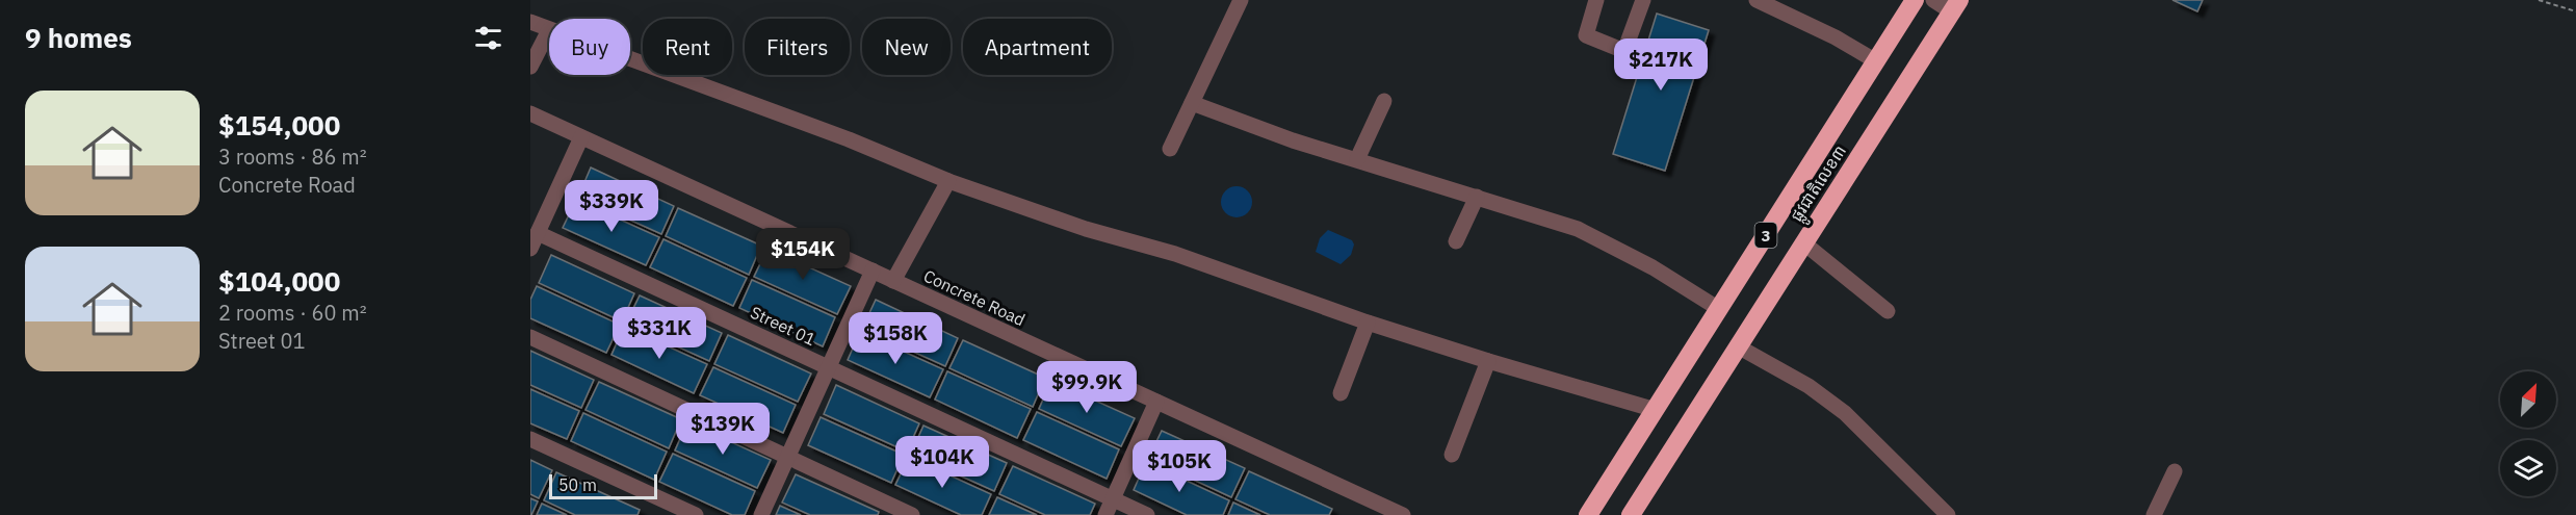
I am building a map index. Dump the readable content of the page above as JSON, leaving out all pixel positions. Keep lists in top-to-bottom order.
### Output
{
  "streets": {
    "highway": ["ផ្លូវជាតិលេខ៣", "3"],
    "street": ["Concrete Road", "Street 01"]
  },
  "scale_bar": "50 m",
  "north": "top right",
  "page": {
    "heading": "9 homes",
    "chip": [
      "Buy",
      "Rent",
      "Filters",
      "New",
      "Apartment"
    ],
    "price": [
      "$217K",
      "$339K",
      "$154K",
      "$331K",
      "$158K",
      "$99.9K",
      "$139K",
      "$104K",
      "$105K"
    ],
    "list": [
      {
        "name": "$154,000",
        "note": "3 rooms · 86 m² · Concrete Road"
      },
      {
        "name": "$104,000",
        "note": "2 rooms · 60 m² · Street 01"
      }
    ],
    "scale": "50 m"
  }
}
